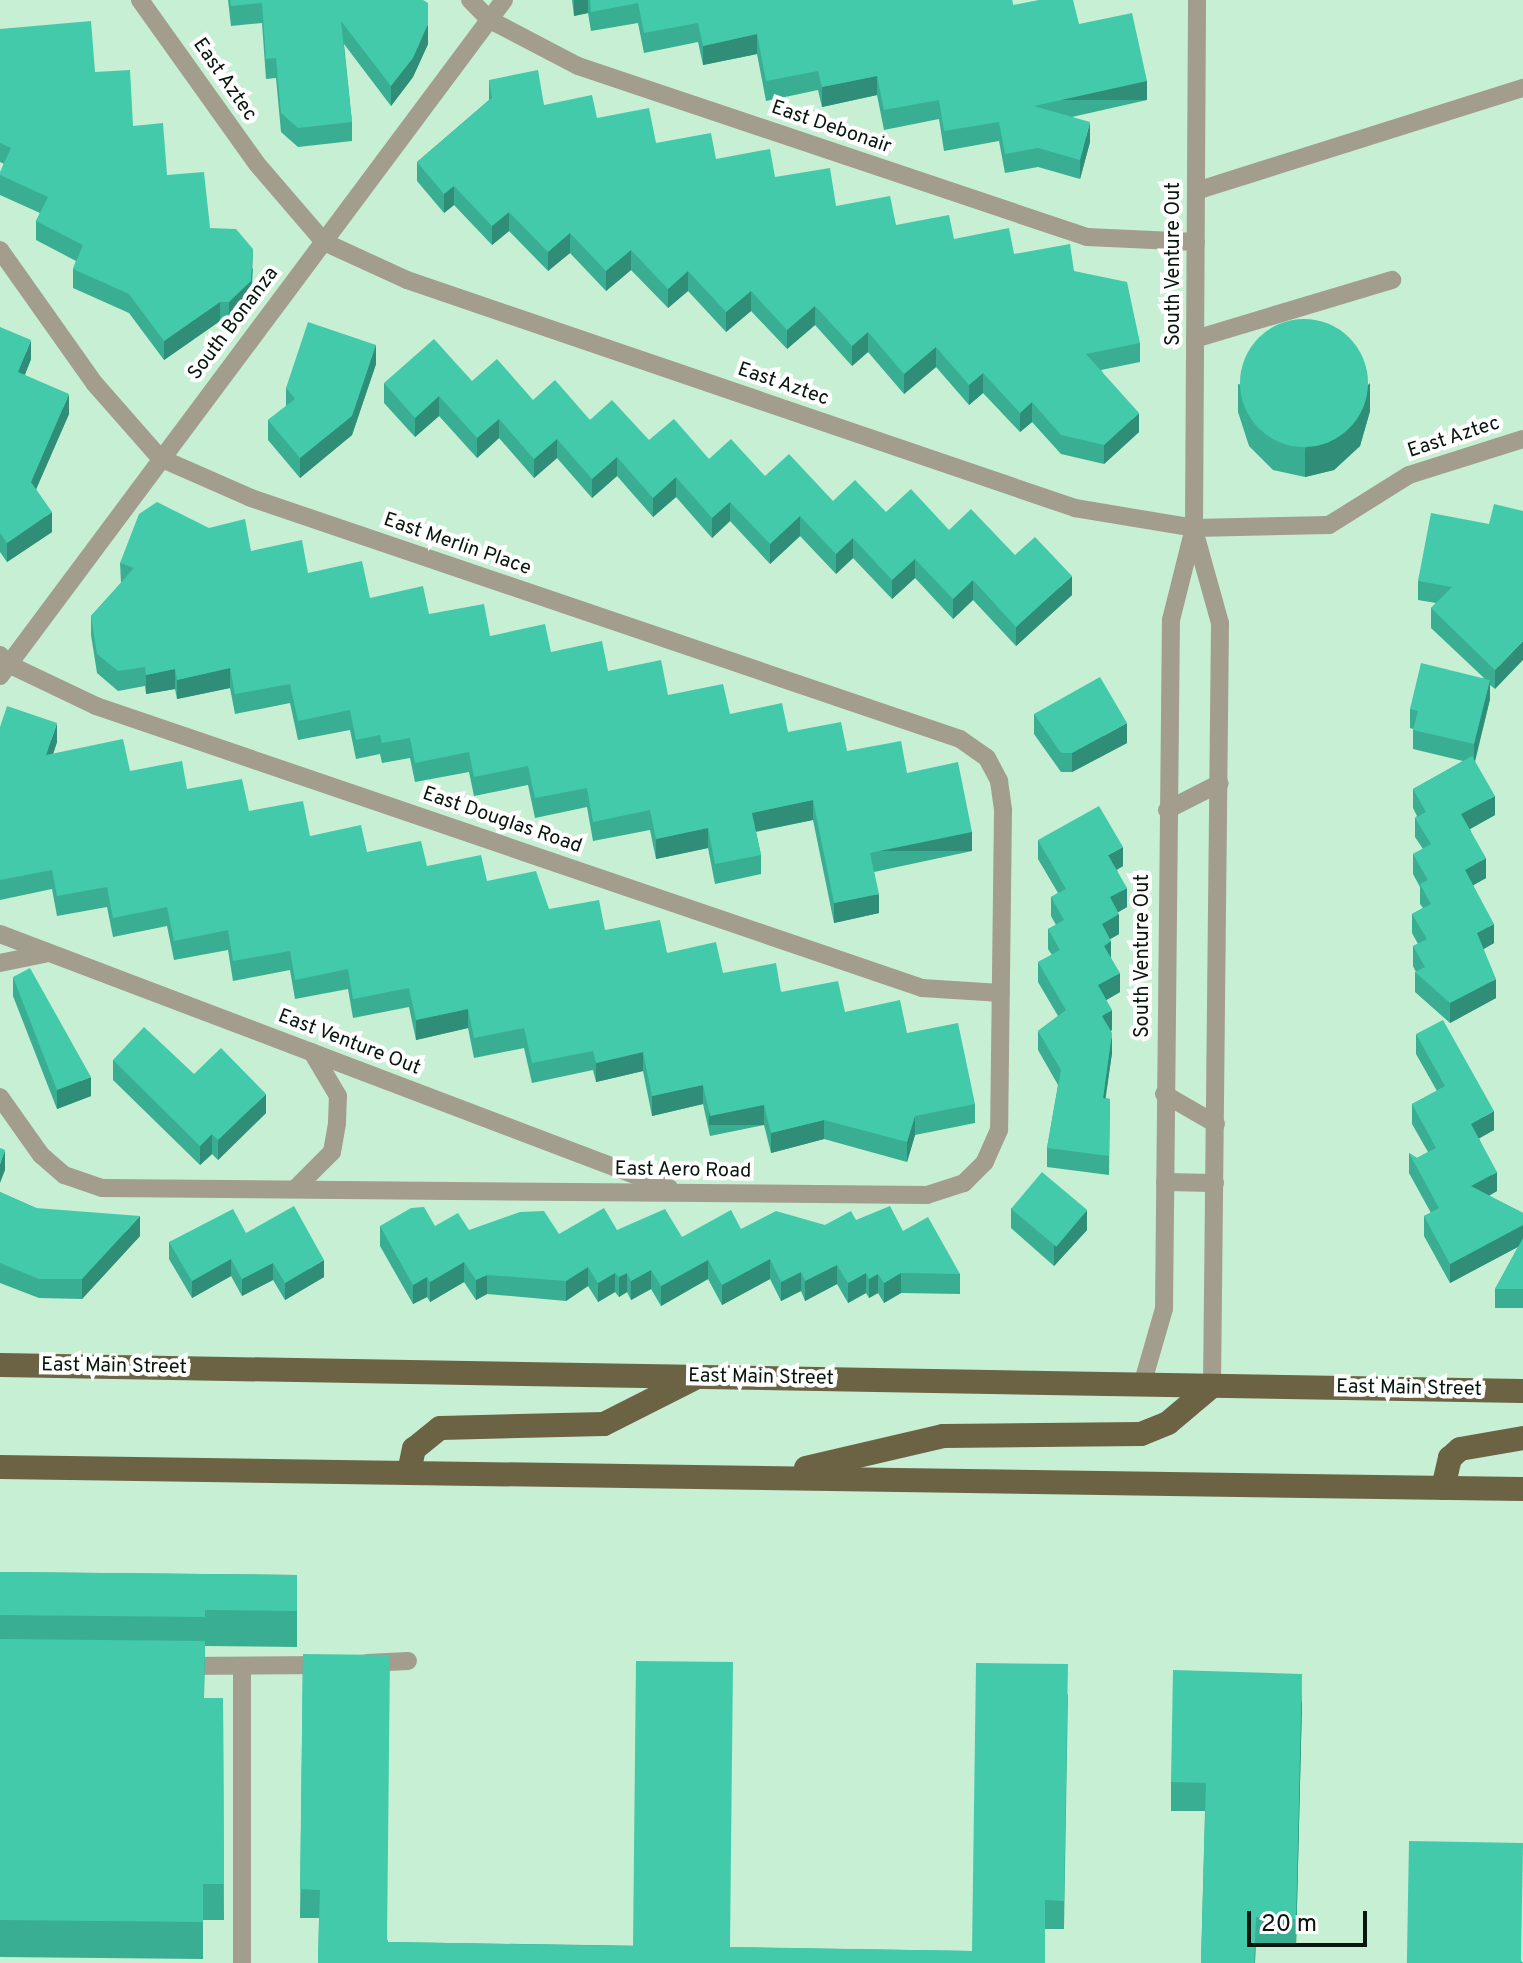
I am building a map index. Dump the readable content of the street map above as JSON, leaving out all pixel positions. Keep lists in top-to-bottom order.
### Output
{
  "streets": {
    "main road": ["East Main Street"],
    "lane": [
      "East Aztec",
      "East Debonair",
      "South Venture Out",
      "South Bonanza",
      "East Merlin Place",
      "East Douglas Road",
      "East Venture Out",
      "East Aero Road"
    ]
  },
  "crossings": [
    ["East Aztec", "South Venture Out"],
    ["East Aztec", "South Bonanza"],
    ["East Debonair", "South Venture Out"],
    ["East Debonair", "South Bonanza"],
    ["South Venture Out", "East Main Street"],
    ["South Bonanza", "East Merlin Place"],
    ["South Bonanza", "East Douglas Road"],
    ["East Merlin Place", "East Aero Road"],
    ["East Douglas Road", "East Aero Road"],
    ["East Venture Out", "East Aero Road"]
  ],
  "scale_bar": "20 m"
}
